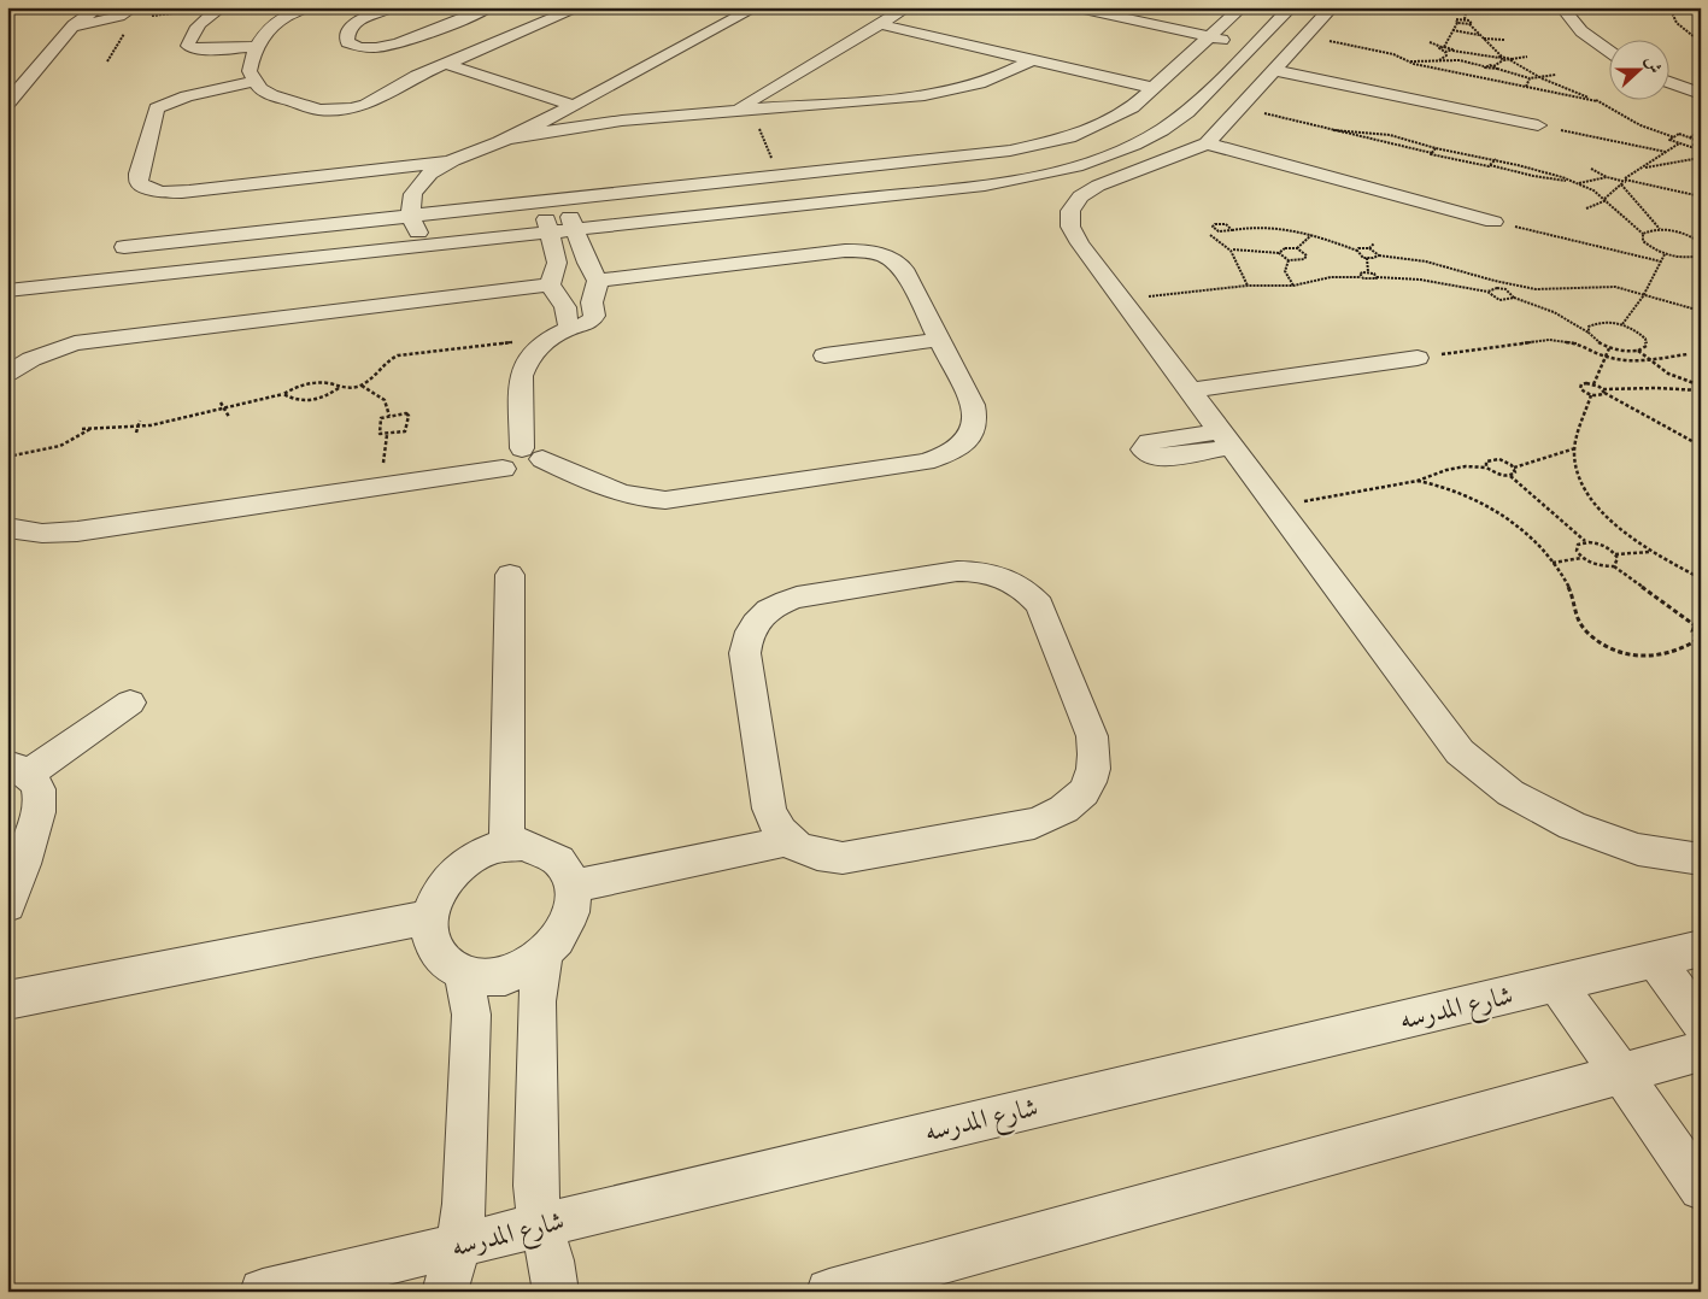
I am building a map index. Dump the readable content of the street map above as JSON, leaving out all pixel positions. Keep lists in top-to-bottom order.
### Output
{
  "streets": {
    "street": ["شارع المدرسه"]
  },
  "north": "right"
}
